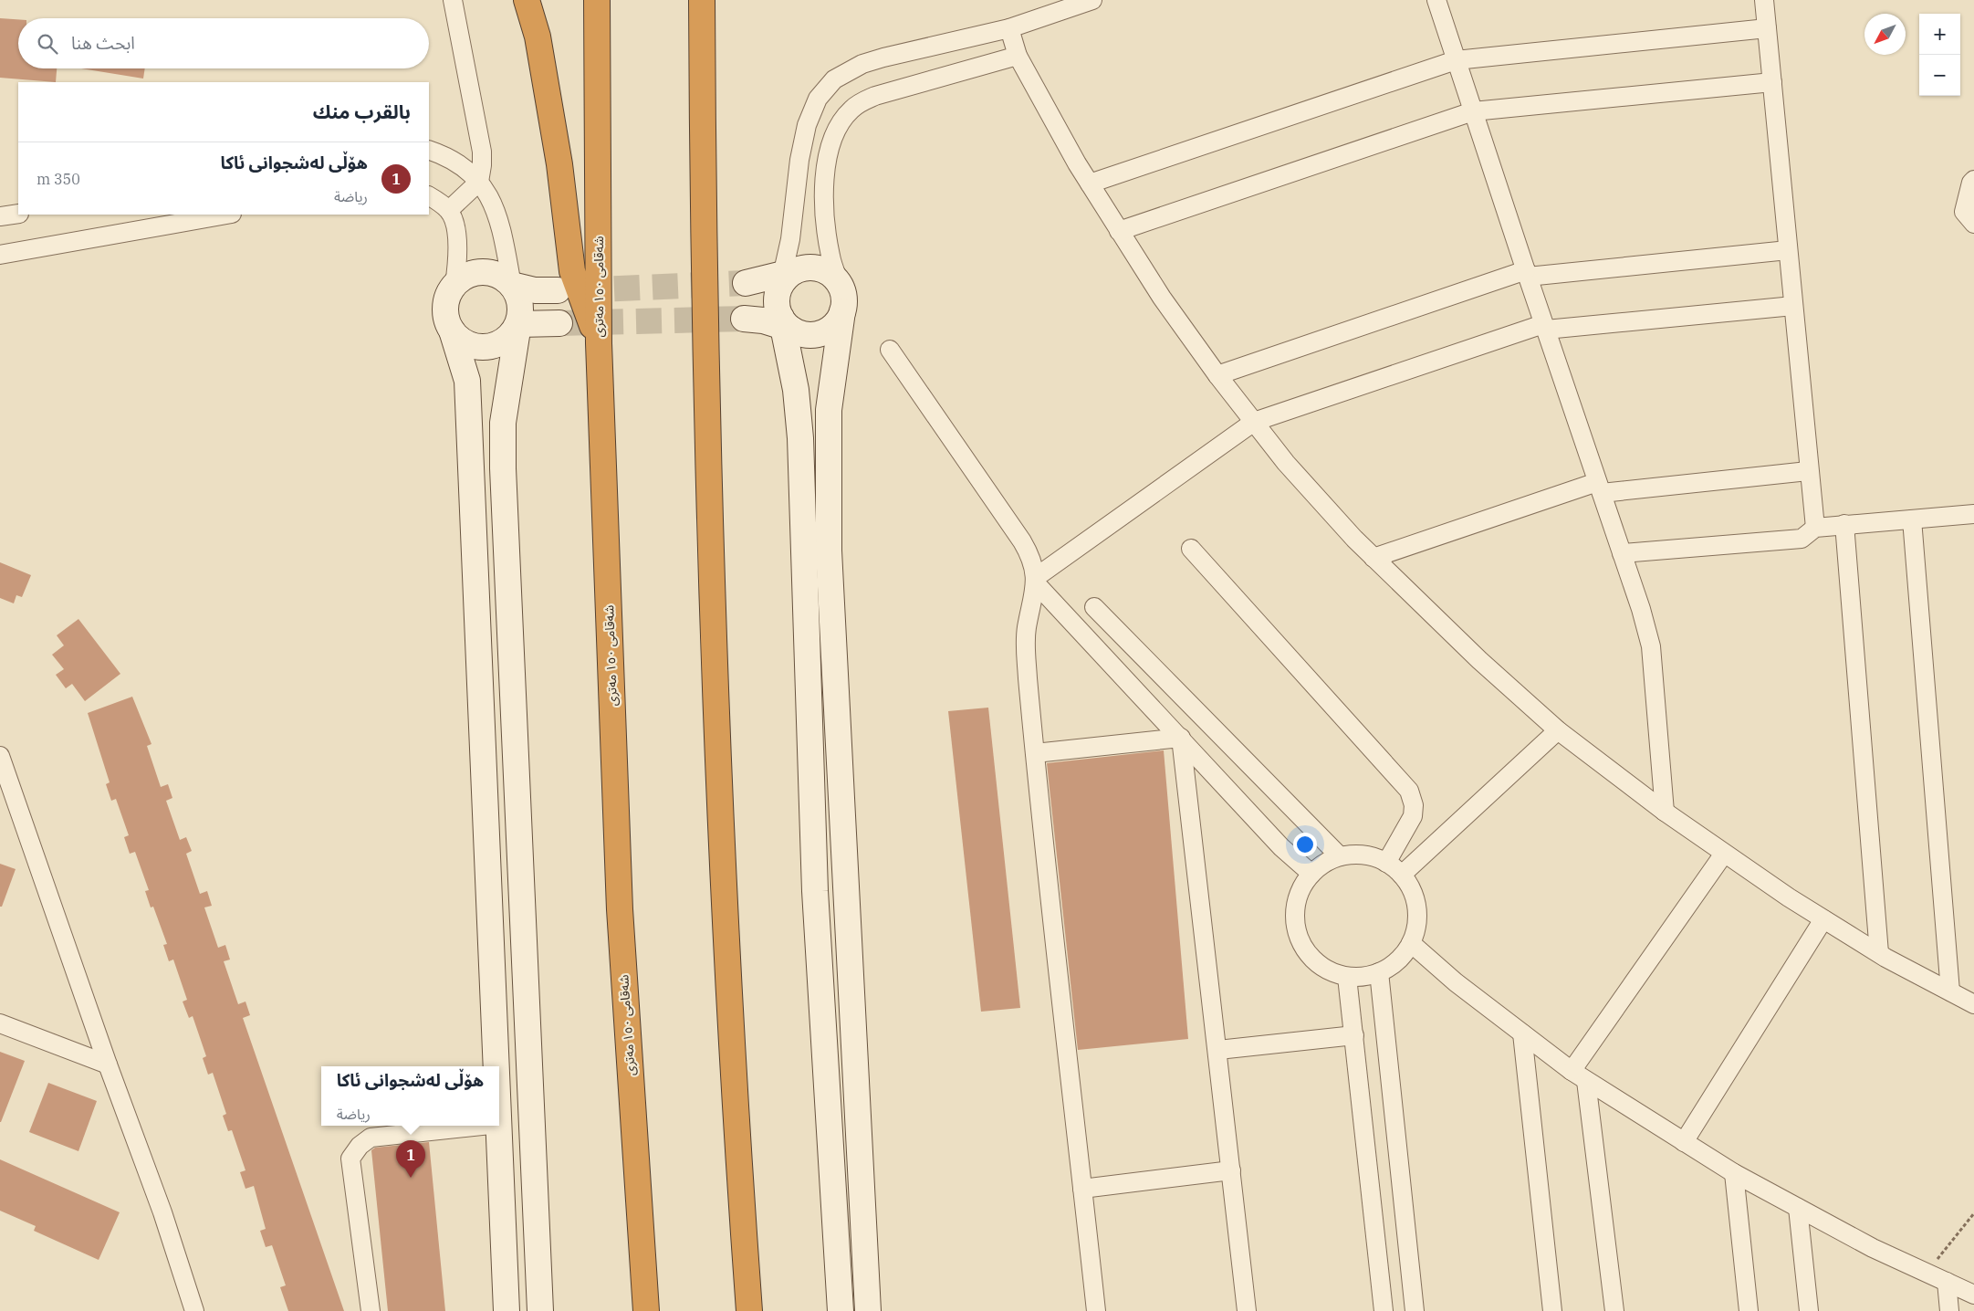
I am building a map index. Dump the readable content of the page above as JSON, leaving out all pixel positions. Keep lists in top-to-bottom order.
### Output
{
  "streets": {
    "highway": ["شەقامی ١٥٠ مەتری"]
  },
  "north": "bottom left",
  "page": {
    "map_buttons": ["+", "−"],
    "search": "ابحث هنا",
    "heading": "بالقرب منك",
    "list": [
      {
        "mark": "1",
        "name": "هۆڵی لەشجوانی ئاکا",
        "note": "رياضة",
        "value": "350 m"
      }
    ],
    "popup": ["هۆڵی لەشجوانی ئاکا", "رياضة"],
    "pins": "1"
  }
}
